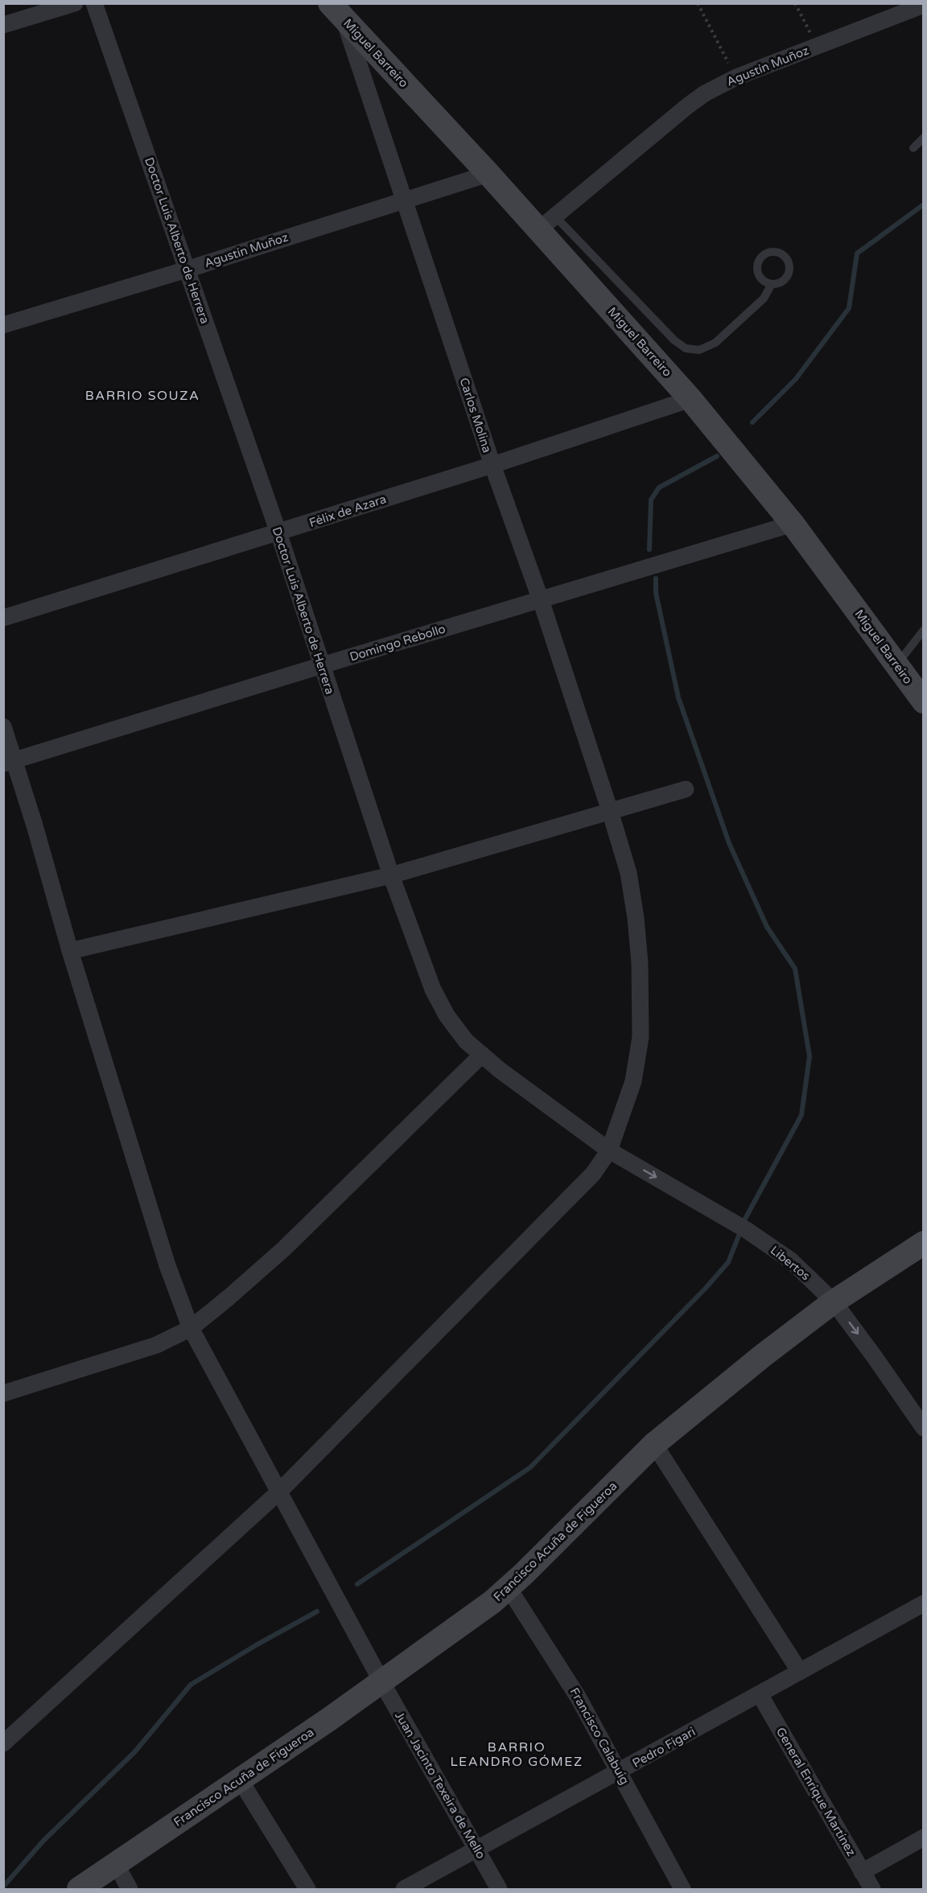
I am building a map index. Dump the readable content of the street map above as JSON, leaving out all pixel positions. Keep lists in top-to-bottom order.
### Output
{
  "streets": {
    "street": [
      "Miguel Barreiro",
      "Agustín Muñoz",
      "Doctor Luis Alberto de Herrera",
      "Carlos Molina",
      "Félix de Azara",
      "Domingo Rebollo",
      "Libertos",
      "Francisco Acuña de Figueroa",
      "Francisco Calabuig",
      "Pedro Figari",
      "Juan Jacinto Texeira de Mello",
      "General Enrique Martínez"
    ]
  },
  "crossings": [
    ["Miguel Barreiro", "Agustín Muñoz"],
    ["Miguel Barreiro", "Carlos Molina"],
    ["Miguel Barreiro", "Félix de Azara"],
    ["Miguel Barreiro", "Domingo Rebollo"],
    ["Agustín Muñoz", "Doctor Luis Alberto de Herrera"],
    ["Agustín Muñoz", "Carlos Molina"],
    ["Doctor Luis Alberto de Herrera", "Carlos Molina"],
    ["Doctor Luis Alberto de Herrera", "Félix de Azara"],
    ["Doctor Luis Alberto de Herrera", "Domingo Rebollo"],
    ["Doctor Luis Alberto de Herrera", "Libertos"],
    ["Carlos Molina", "Félix de Azara"],
    ["Carlos Molina", "Domingo Rebollo"],
    ["Carlos Molina", "Libertos"],
    ["Carlos Molina", "Juan Jacinto Texeira de Mello"],
    ["Domingo Rebollo", "Juan Jacinto Texeira de Mello"],
    ["Libertos", "Francisco Acuña de Figueroa"],
    ["Francisco Acuña de Figueroa", "Francisco Calabuig"],
    ["Francisco Acuña de Figueroa", "Juan Jacinto Texeira de Mello"],
    ["Francisco Calabuig", "Pedro Figari"],
    ["Pedro Figari", "Juan Jacinto Texeira de Mello"],
    ["Pedro Figari", "General Enrique Martínez"]
  ],
  "one_way": ["Libertos"],
  "districts": ["BARRIO SOUZA", "BARRIO LEANDRO GÓMEZ"]
}
